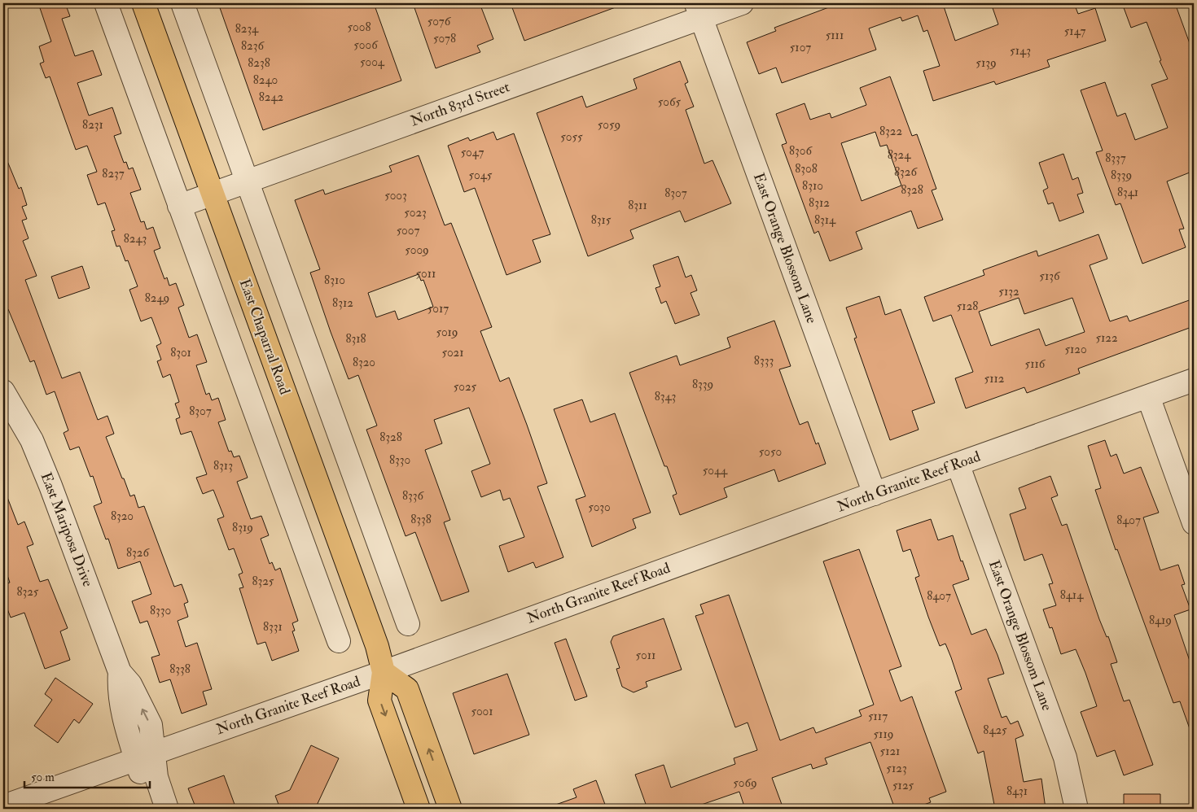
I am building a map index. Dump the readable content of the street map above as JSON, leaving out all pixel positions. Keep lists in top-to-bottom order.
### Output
{
  "streets": {
    "main road": ["East Chaparral Road"],
    "street": [
      "North 83rd Street",
      "East Orange Blossom Lane",
      "North Granite Reef Road",
      "East Mariposa Drive"
    ]
  },
  "crossings": [
    ["North 83rd Street", "East Orange Blossom Lane"],
    ["North 83rd Street", "East Chaparral Road"],
    ["East Orange Blossom Lane", "North Granite Reef Road"],
    ["East Chaparral Road", "North Granite Reef Road"],
    ["North Granite Reef Road", "East Mariposa Drive"]
  ],
  "house_numbers": [
    "5076",
    "5008",
    "8234",
    "5147",
    "5111",
    "5078",
    "5006",
    "8236",
    "5107",
    "5143",
    "5004",
    "8238",
    "5139",
    "8240",
    "8242",
    "5065",
    "8231",
    "5059",
    "8322",
    "5055",
    "8306",
    "5047",
    "8324",
    "8337",
    "8308",
    "8326",
    "8237",
    "5045",
    "8339",
    "8310",
    "8328",
    "8341",
    "8307",
    "5003",
    "8312",
    "8311",
    "5023",
    "8315",
    "8314",
    "5007",
    "8243",
    "5009",
    "5011",
    "5136",
    "8310",
    "5132",
    "8249",
    "8312",
    "5128",
    "5017",
    "5019",
    "5122",
    "8318",
    "5120",
    "8301",
    "5021",
    "8333",
    "8320",
    "5116",
    "5112",
    "8339",
    "5025",
    "8343",
    "8307",
    "8328",
    "5050",
    "8330",
    "8313",
    "5044",
    "8336",
    "5030",
    "8320",
    "8338",
    "8407",
    "8319",
    "8326",
    "8325",
    "8325",
    "8414",
    "8407",
    "8330",
    "8419",
    "8331",
    "5011",
    "8338",
    "5001",
    "5117",
    "8425",
    "5119",
    "5121",
    "5123",
    "5069",
    "5125",
    "8431"
  ],
  "scale_bar": "50 m"
}
